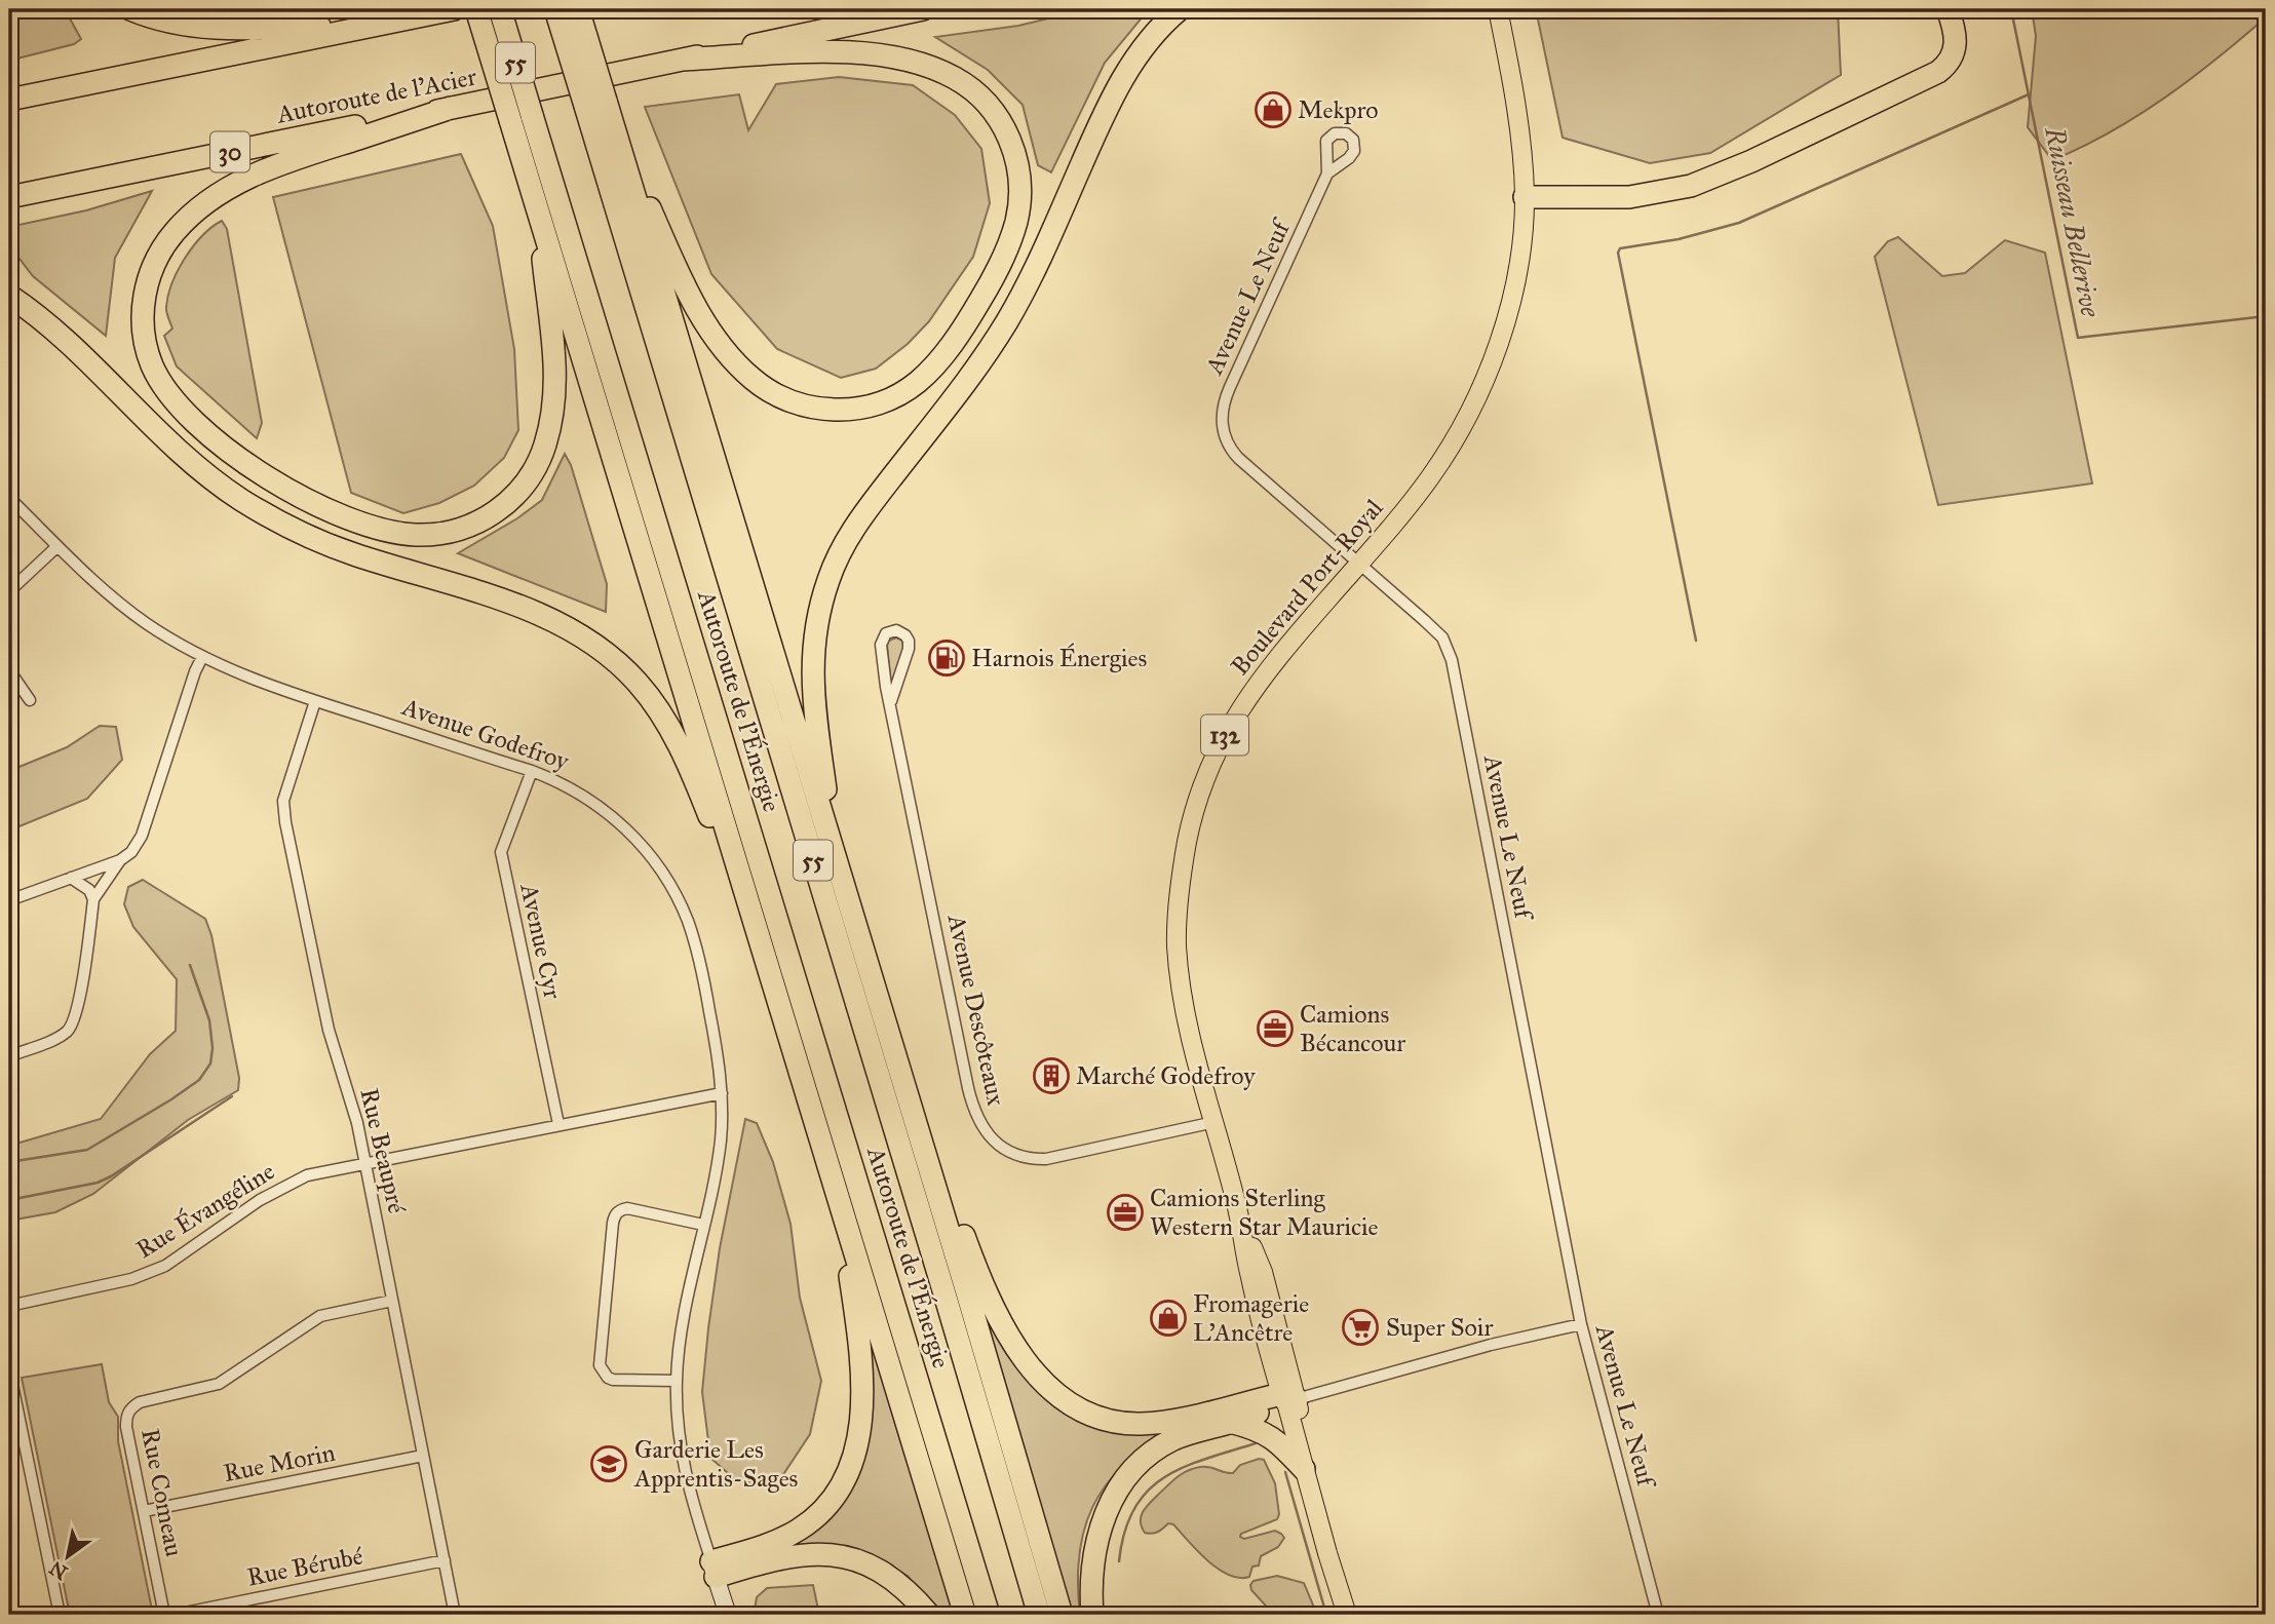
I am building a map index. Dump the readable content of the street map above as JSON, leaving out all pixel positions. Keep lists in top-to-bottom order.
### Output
{
  "streets": {
    "highway": [
      "55",
      "Autoroute de l'Acier",
      "30",
      "Autoroute de l'Énergie"
    ],
    "main road": ["Boulevard Port-Royal", "132"],
    "street": [
      "Avenue Le Neuf",
      "Avenue Godefroy",
      "Avenue Cyr",
      "Avenue Descôteaux",
      "Rue Beaupré",
      "Rue Évangéline",
      "Rue Morin",
      "Rue Comeau",
      "Rue Bérubé"
    ]
  },
  "crossings": [
    ["Avenue Le Neuf", "Boulevard Port-Royal"],
    ["Boulevard Port-Royal", "Avenue Descôteaux"],
    ["Avenue Godefroy", "Avenue Cyr"],
    ["Avenue Godefroy", "Rue Beaupré"],
    ["Avenue Godefroy", "Rue Évangéline"],
    ["Avenue Cyr", "Rue Évangéline"],
    ["Rue Beaupré", "Rue Évangéline"],
    ["Rue Beaupré", "Rue Morin"],
    ["Rue Beaupré", "Rue Comeau"],
    ["Rue Beaupré", "Rue Bérubé"],
    ["Rue Morin", "Rue Comeau"]
  ],
  "water": ["Ruisseau Bellerive"],
  "places": {
    "shop": ["Mekpro", "Fromagerie L'Ancêtre"],
    "fuel station": ["Harnois Énergies"],
    "office": ["Camions Bécancour", "Camions Sterling Western Star Mauricie"],
    "building": ["Marché Godefroy"],
    "supermarket": ["Super Soir"],
    "school or university": ["Garderie Les Apprentis-Sages"]
  },
  "north": "bottom left"
}
